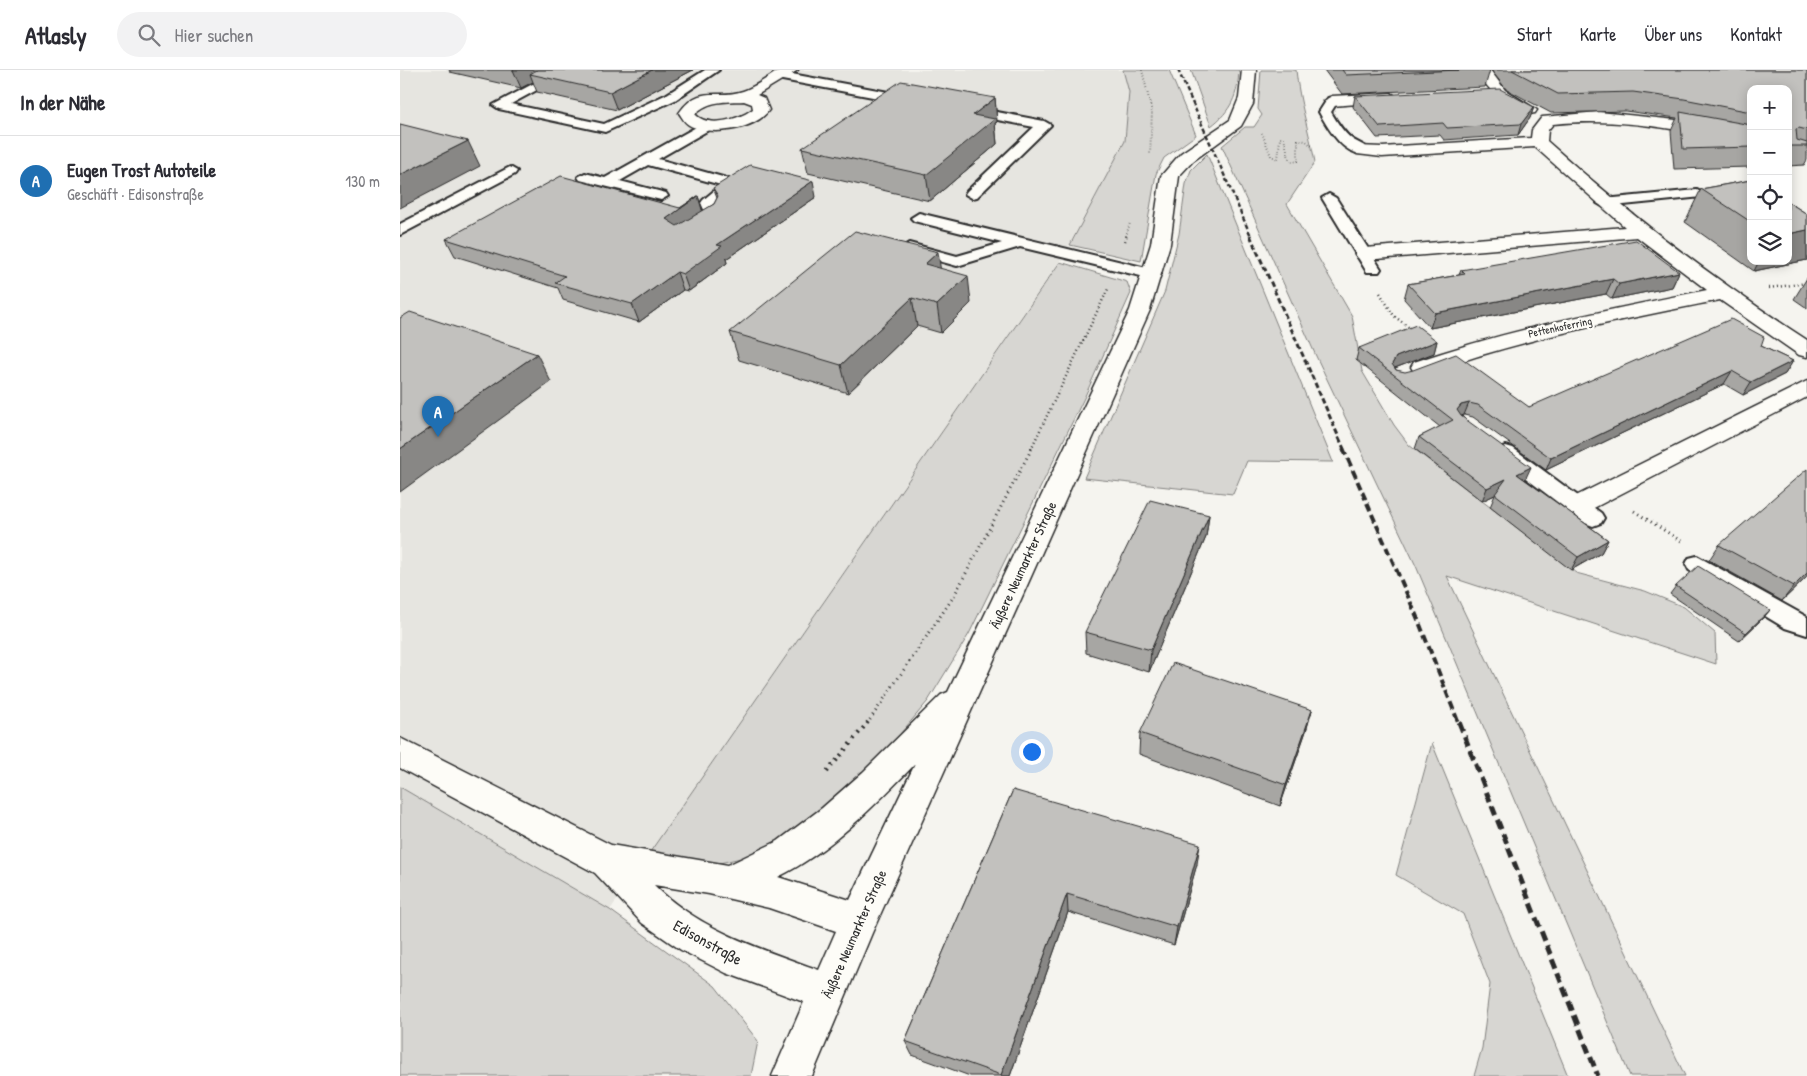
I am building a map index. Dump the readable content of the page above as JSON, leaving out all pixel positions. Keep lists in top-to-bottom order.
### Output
{
  "streets": {
    "street": ["Pettenkoferring", "Äußere Neumarkter Straße", "Edisonstraße"]
  },
  "crossings": [
    ["Äußere Neumarkter Straße", "Edisonstraße"]
  ],
  "page": {
    "header": "Atlasly",
    "search": "Hier suchen",
    "nav": [
      "Start",
      "Karte",
      "Über uns",
      "Kontakt"
    ],
    "heading": "In der Nähe",
    "map_buttons": ["+", "−"],
    "list": [
      {
        "mark": "A",
        "name": "Eugen Trost Autoteile",
        "note": "Geschäft · Edisonstraße",
        "value": "130 m"
      }
    ],
    "pins": "A"
  }
}
